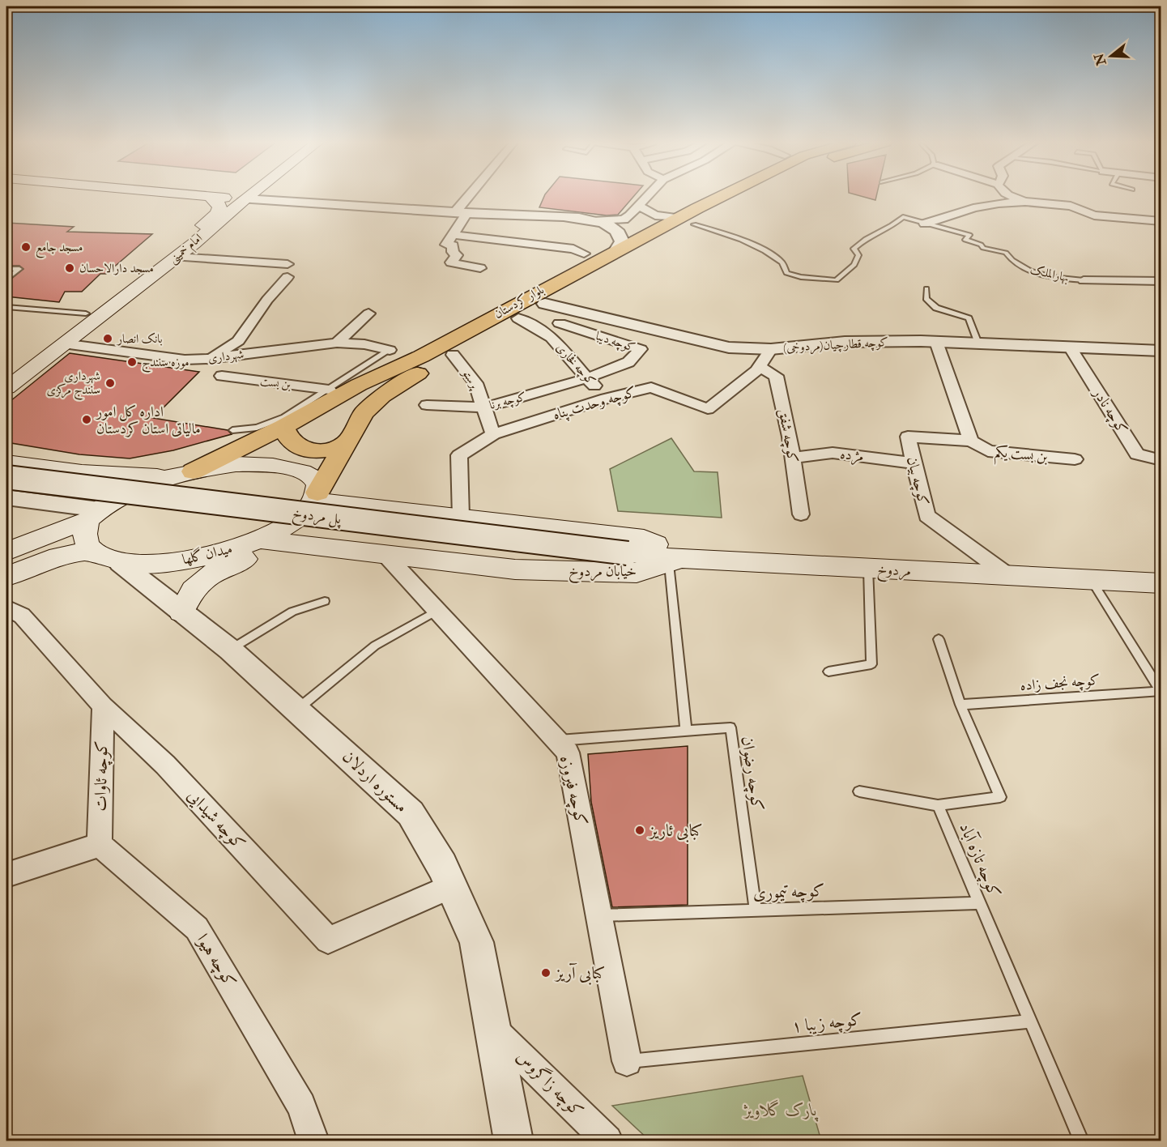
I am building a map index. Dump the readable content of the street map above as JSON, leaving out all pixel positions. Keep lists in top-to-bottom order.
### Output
{
  "streets": {
    "main road": [
      "امام خمینی",
      "بلوار کردستان",
      "پل مردوخ",
      "میدان گلها",
      "مردوخ",
      "خیابان مردوخ"
    ],
    "street": [
      "بهارالملک",
      "کوچه دیبا",
      "کوچه قطارچیان(مردوخی)",
      "شهرداری",
      "کوچه فخاری",
      "پرستو",
      "بن بست",
      "کوچه برنا",
      "کوچه وحدت پناه",
      "کوچه نادر",
      "کوچه شفق",
      "بن بست یکم",
      "مژده",
      "کوچه بیان",
      "کوچه ئاوات",
      "مستوره اردلان",
      "کوچه فیروزه",
      "کوچه شیدایی",
      "کوچه هیوا",
      "کوچه زاگروس"
    ],
    "lane": [
      "کوچه نجف زاده",
      "کوچه رضوان",
      "کوچه تازه آباد",
      "کوچه تیموری",
      "کوچه زیبا ۱"
    ]
  },
  "crossings": [
    ["امام خمینی", "شهرداری"],
    ["بهارالملک", "بلوار کردستان"],
    ["بلوار کردستان", "کوچه قطارچیان(مردوخی)"],
    ["بلوار کردستان", "کوچه فخاری"],
    ["بلوار کردستان", "پرستو"],
    ["بلوار کردستان", "میدان گلها"],
    ["کوچه دیبا", "کوچه فخاری"],
    ["کوچه دیبا", "کوچه برنا"],
    ["کوچه قطارچیان(مردوخی)", "کوچه وحدت پناه"],
    ["کوچه قطارچیان(مردوخی)", "کوچه نادر"],
    ["کوچه فخاری", "کوچه برنا"],
    ["کوچه فخاری", "کوچه وحدت پناه"],
    ["پرستو", "کوچه برنا"],
    ["پرستو", "کوچه وحدت پناه"],
    ["کوچه وحدت پناه", "کوچه شفق"],
    ["کوچه شفق", "مژده"],
    ["بن بست یکم", "کوچه بیان"],
    ["مژده", "کوچه بیان"],
    ["کوچه بیان", "مردوخ"],
    ["پل مردوخ", "مردوخ"],
    ["میدان گلها", "خیابان مردوخ"],
    ["میدان گلها", "مستوره اردلان"],
    ["مردوخ", "خیابان مردوخ"],
    ["خیابان مردوخ", "کوچه فیروزه"],
    ["کوچه نجف زاده", "کوچه تازه آباد"],
    ["کوچه رضوان", "کوچه فیروزه"],
    ["کوچه رضوان", "کوچه تیموری"],
    ["کوچه ئاوات", "کوچه شیدایی"],
    ["کوچه ئاوات", "کوچه هیوا"],
    ["مستوره اردلان", "کوچه شیدایی"],
    ["مستوره اردلان", "کوچه زاگروس"],
    ["کوچه فیروزه", "کوچه تیموری"],
    ["کوچه فیروزه", "کوچه زیبا ۱"],
    ["کوچه تازه آباد", "کوچه تیموری"],
    ["کوچه تازه آباد", "کوچه زیبا ۱"]
  ],
  "parks": ["پارک گلاویژ"],
  "places": [
    "مسجد جامع",
    "مسجد دارالاحسان",
    "بانک انصار",
    "موزه سنندج",
    "شهرداری سنندج مرکزی",
    "اداره کل امور مالیاتی استان کردستان",
    "کبابی ئاریز",
    "کبابی آریز"
  ],
  "north": "left"
}
